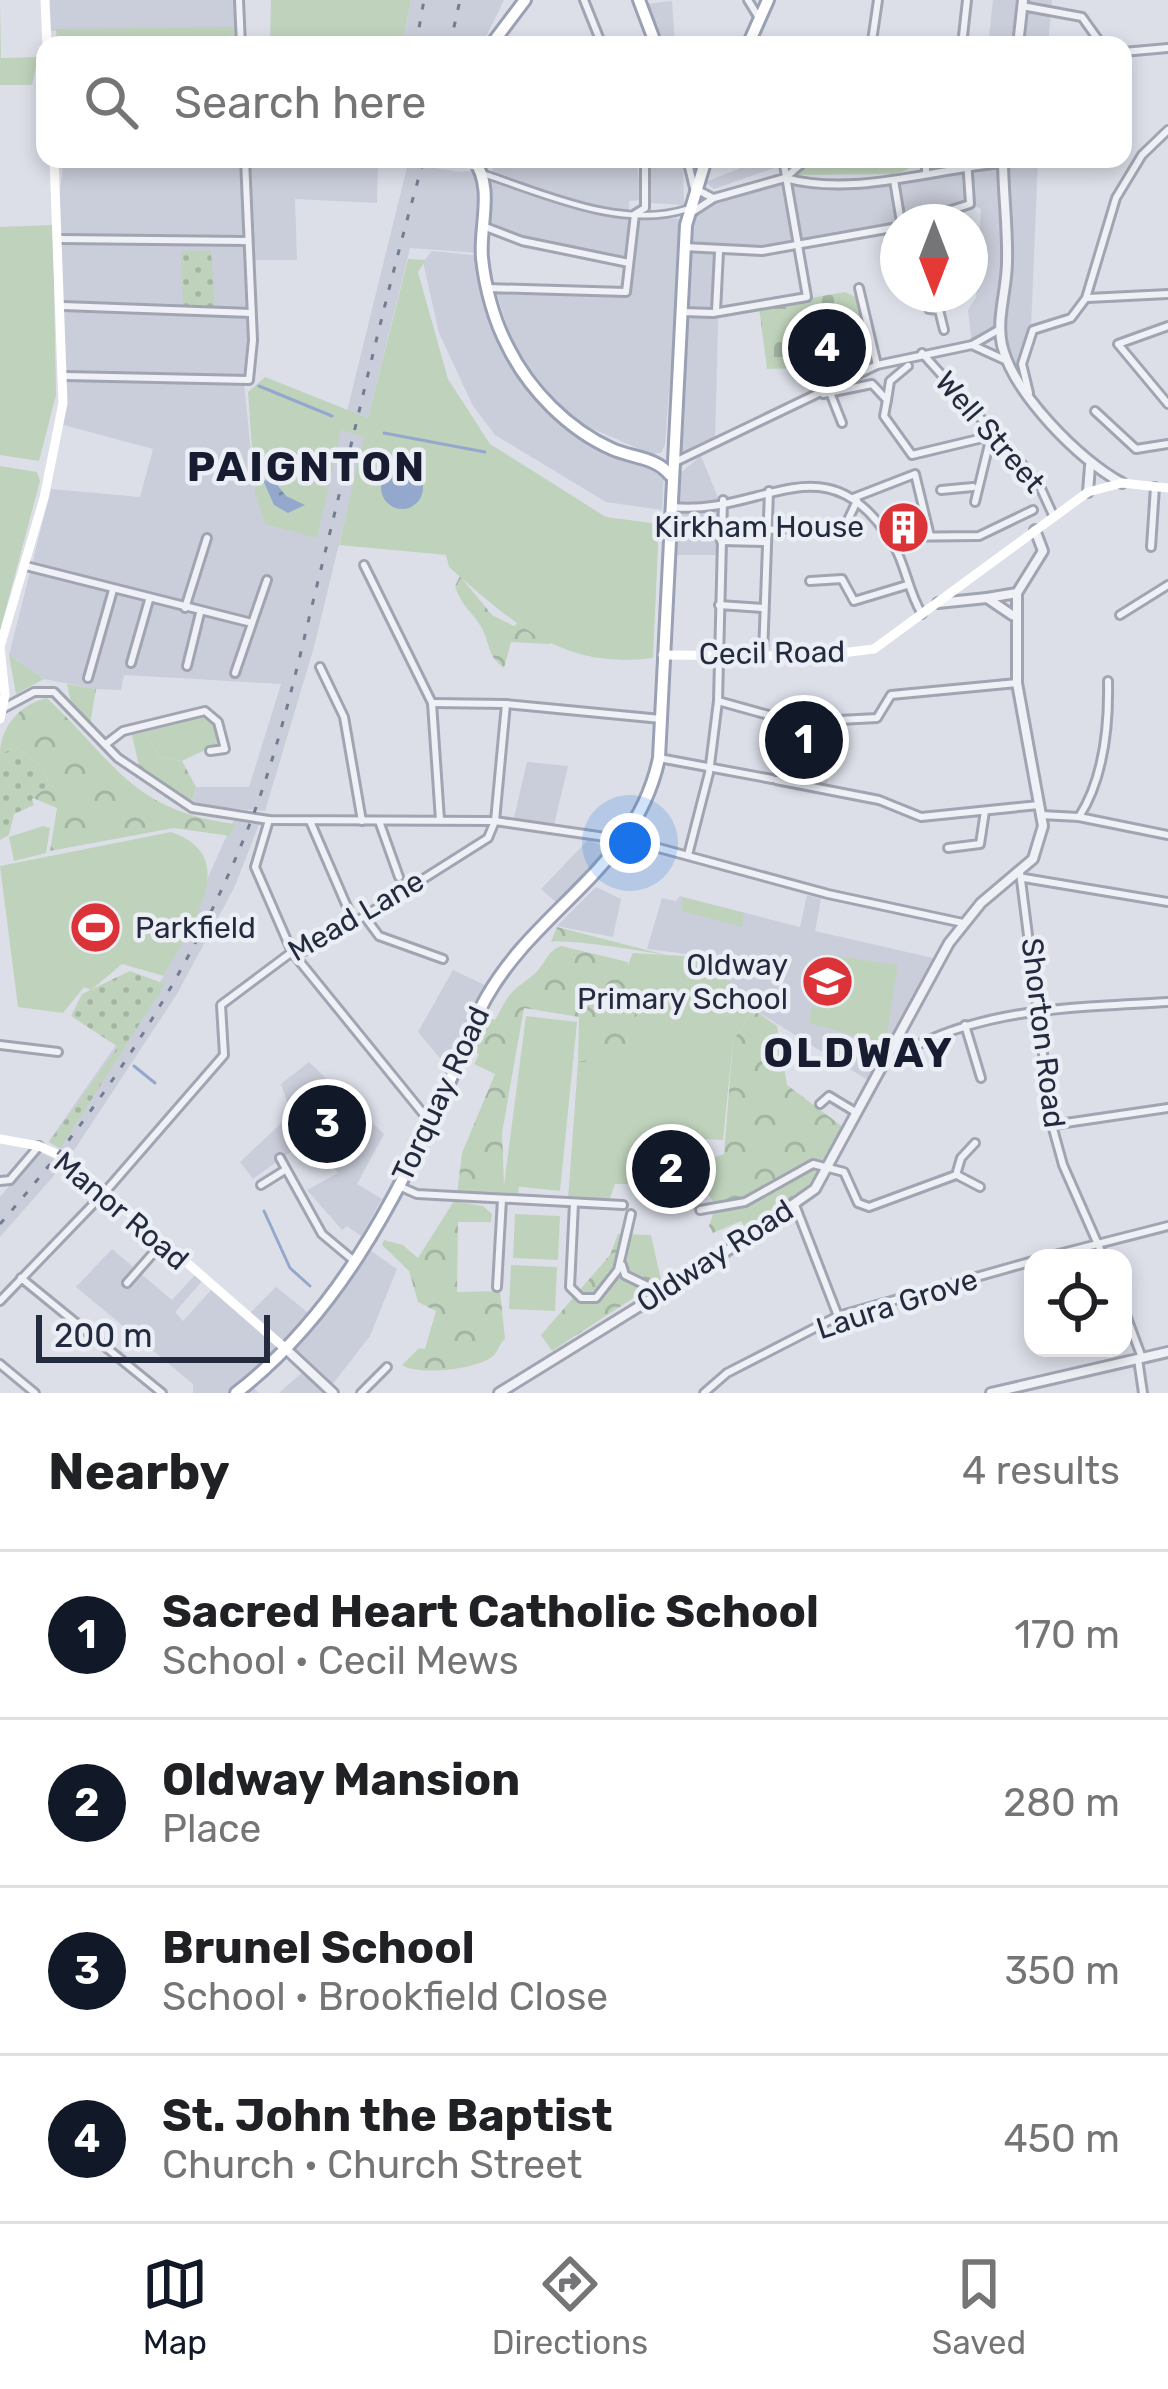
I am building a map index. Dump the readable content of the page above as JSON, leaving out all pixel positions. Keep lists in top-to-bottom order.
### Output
{
  "streets": {
    "main road": ["Cecil Road", "Torquay Road", "Manor Road"],
    "street": [
      "Well Street",
      "Mead Lane",
      "Shorton Road",
      "Oldway Road",
      "Laura Grove"
    ]
  },
  "crossings": [
    ["Well Street", "Cecil Road"],
    ["Cecil Road", "Torquay Road"],
    ["Mead Lane", "Manor Road"],
    ["Shorton Road", "Oldway Road"],
    ["Torquay Road", "Manor Road"]
  ],
  "districts": ["PAIGNTON", "OLDWAY"],
  "places": {
    "building": ["Kirkham House"],
    "sports": ["Parkfield"],
    "school or university": ["Oldway Primary School"]
  },
  "scale_bar": "200 m",
  "north": "bottom",
  "page": {
    "search": "Search here",
    "pins": [
      "4",
      "1",
      "3",
      "2"
    ],
    "scale": "200 m",
    "heading": ["Nearby", "4 results"],
    "list": [
      {
        "mark": "1",
        "name": "Sacred Heart Catholic School",
        "note": "School · Cecil Mews",
        "value": "170 m"
      },
      {
        "mark": "2",
        "name": "Oldway Mansion",
        "note": "Place",
        "value": "280 m"
      },
      {
        "mark": "3",
        "name": "Brunel School",
        "note": "School · Brookfield Close",
        "value": "350 m"
      },
      {
        "mark": "4",
        "name": "St. John the Baptist",
        "note": "Church · Church Street",
        "value": "450 m"
      }
    ],
    "nav": ["Map", "Directions", "Saved"]
  }
}
